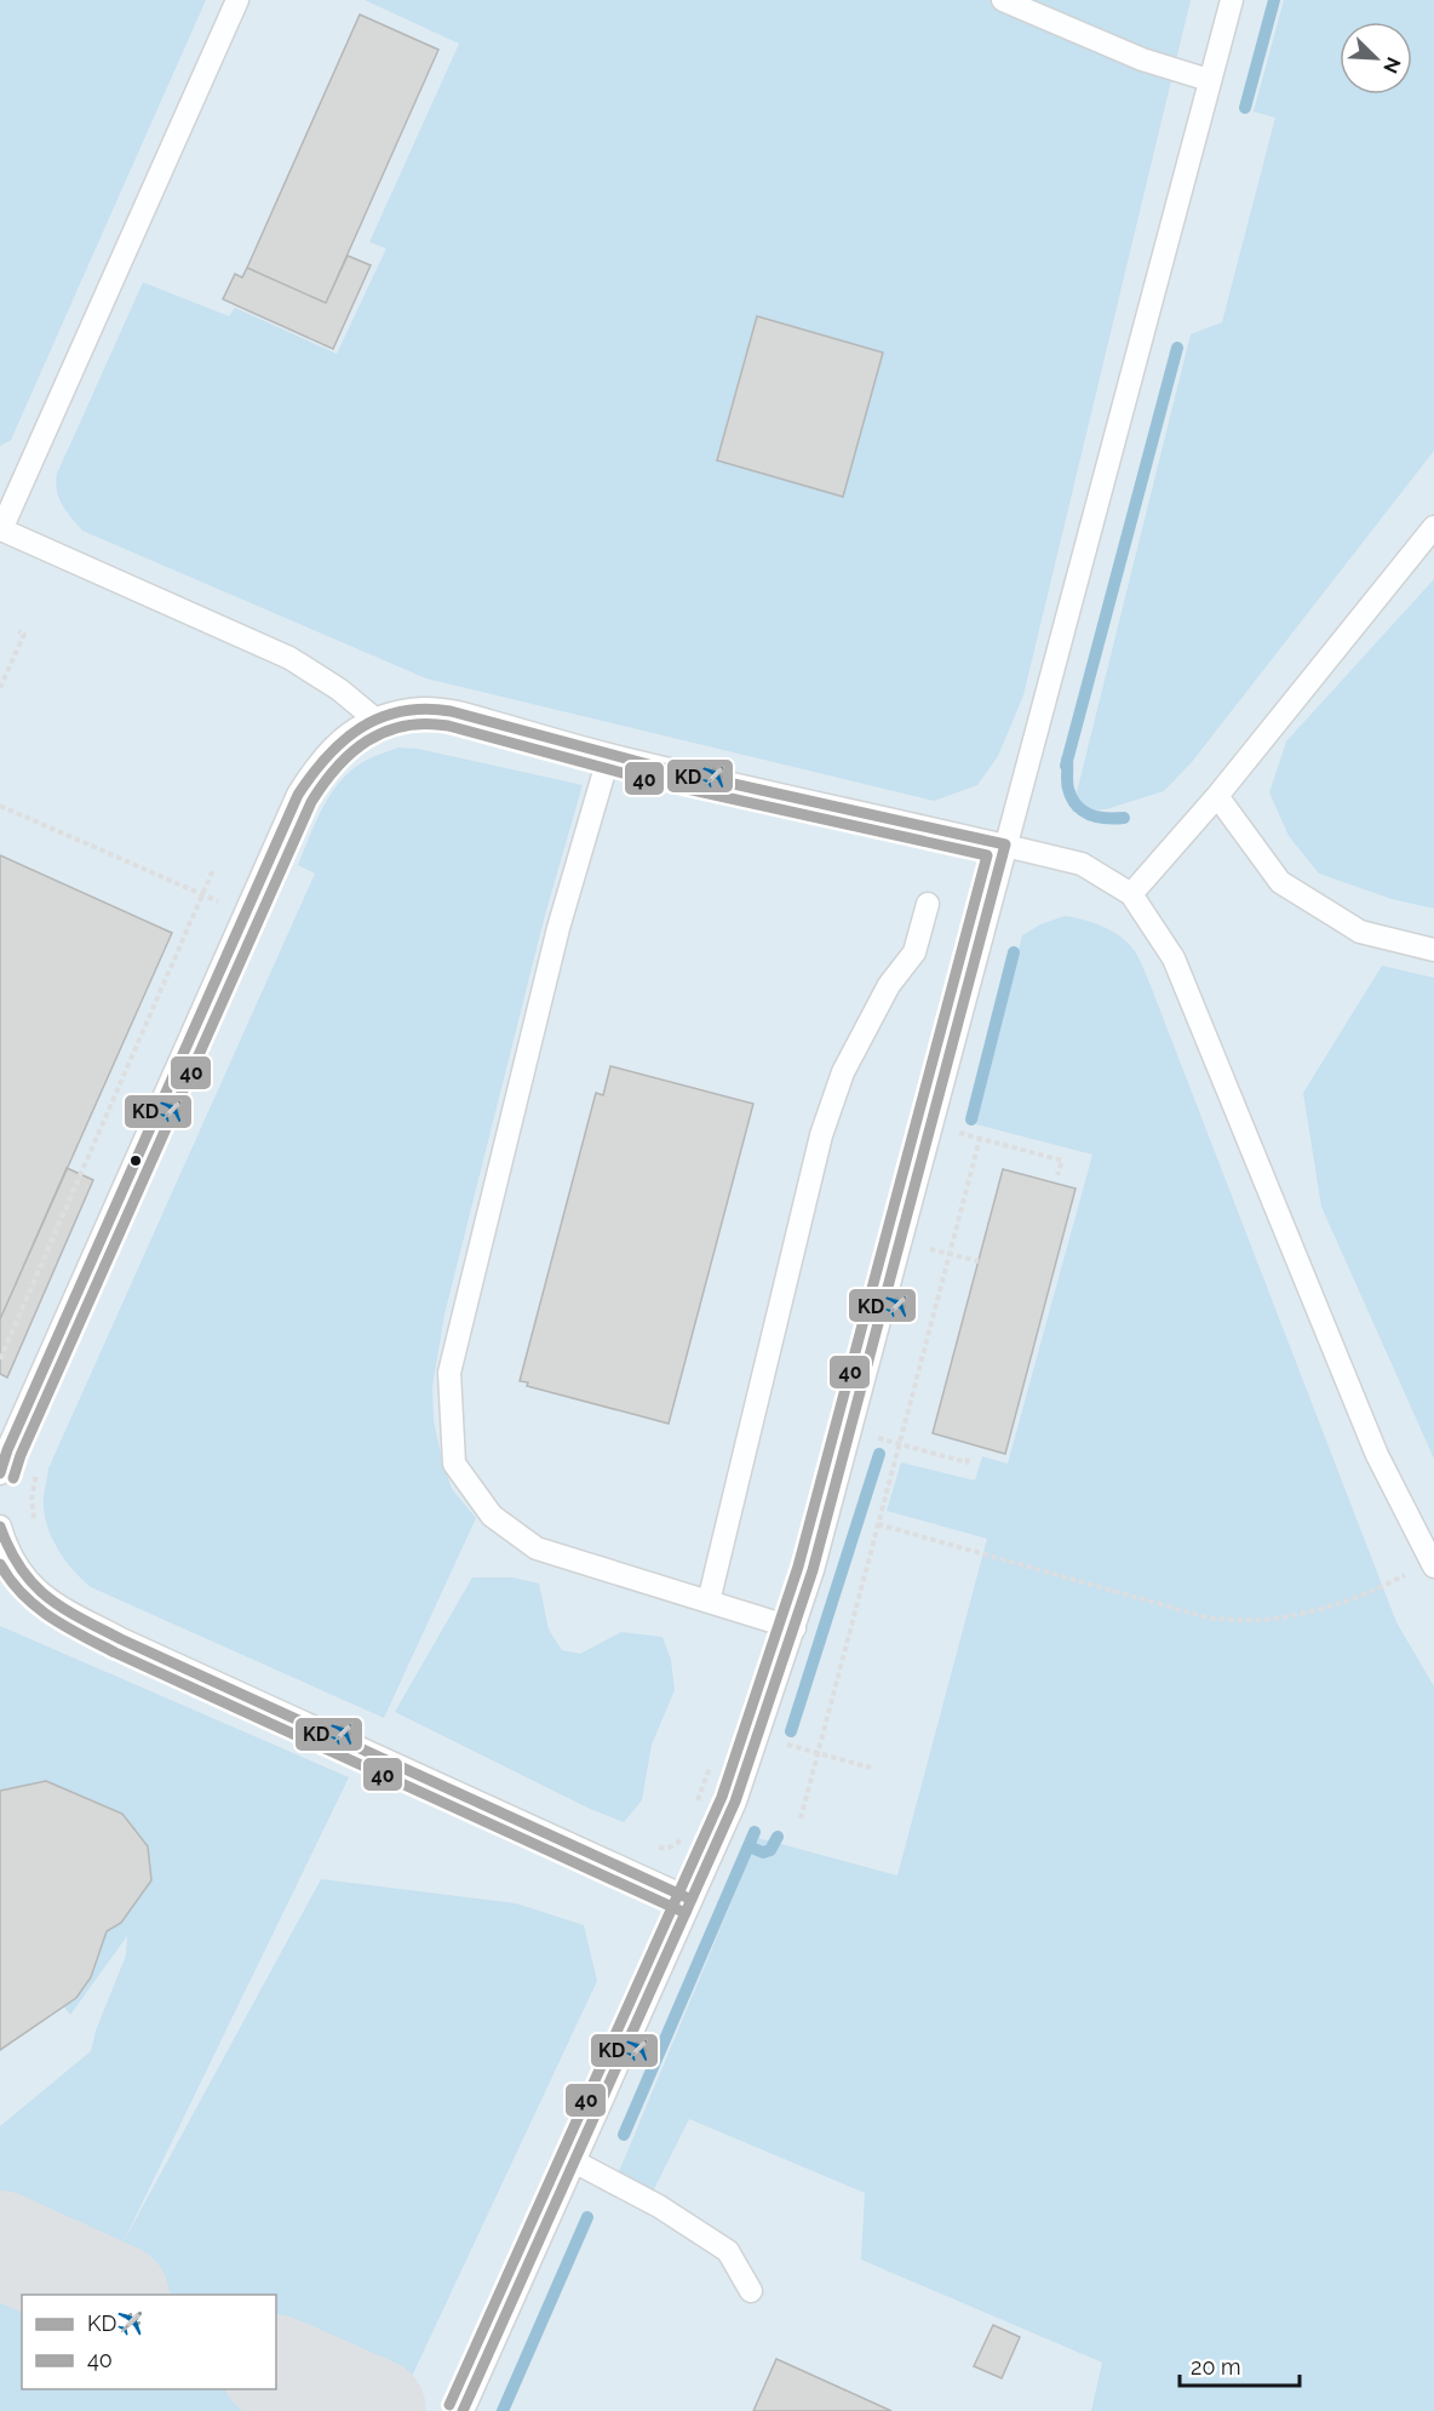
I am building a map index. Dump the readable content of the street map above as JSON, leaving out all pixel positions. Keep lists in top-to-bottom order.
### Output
{
  "lines": ["transit line KD✈️", "transit line 40"],
  "legend": ["KD✈️", "40"],
  "scale_bar": "20 m",
  "north": "bottom right"
}
